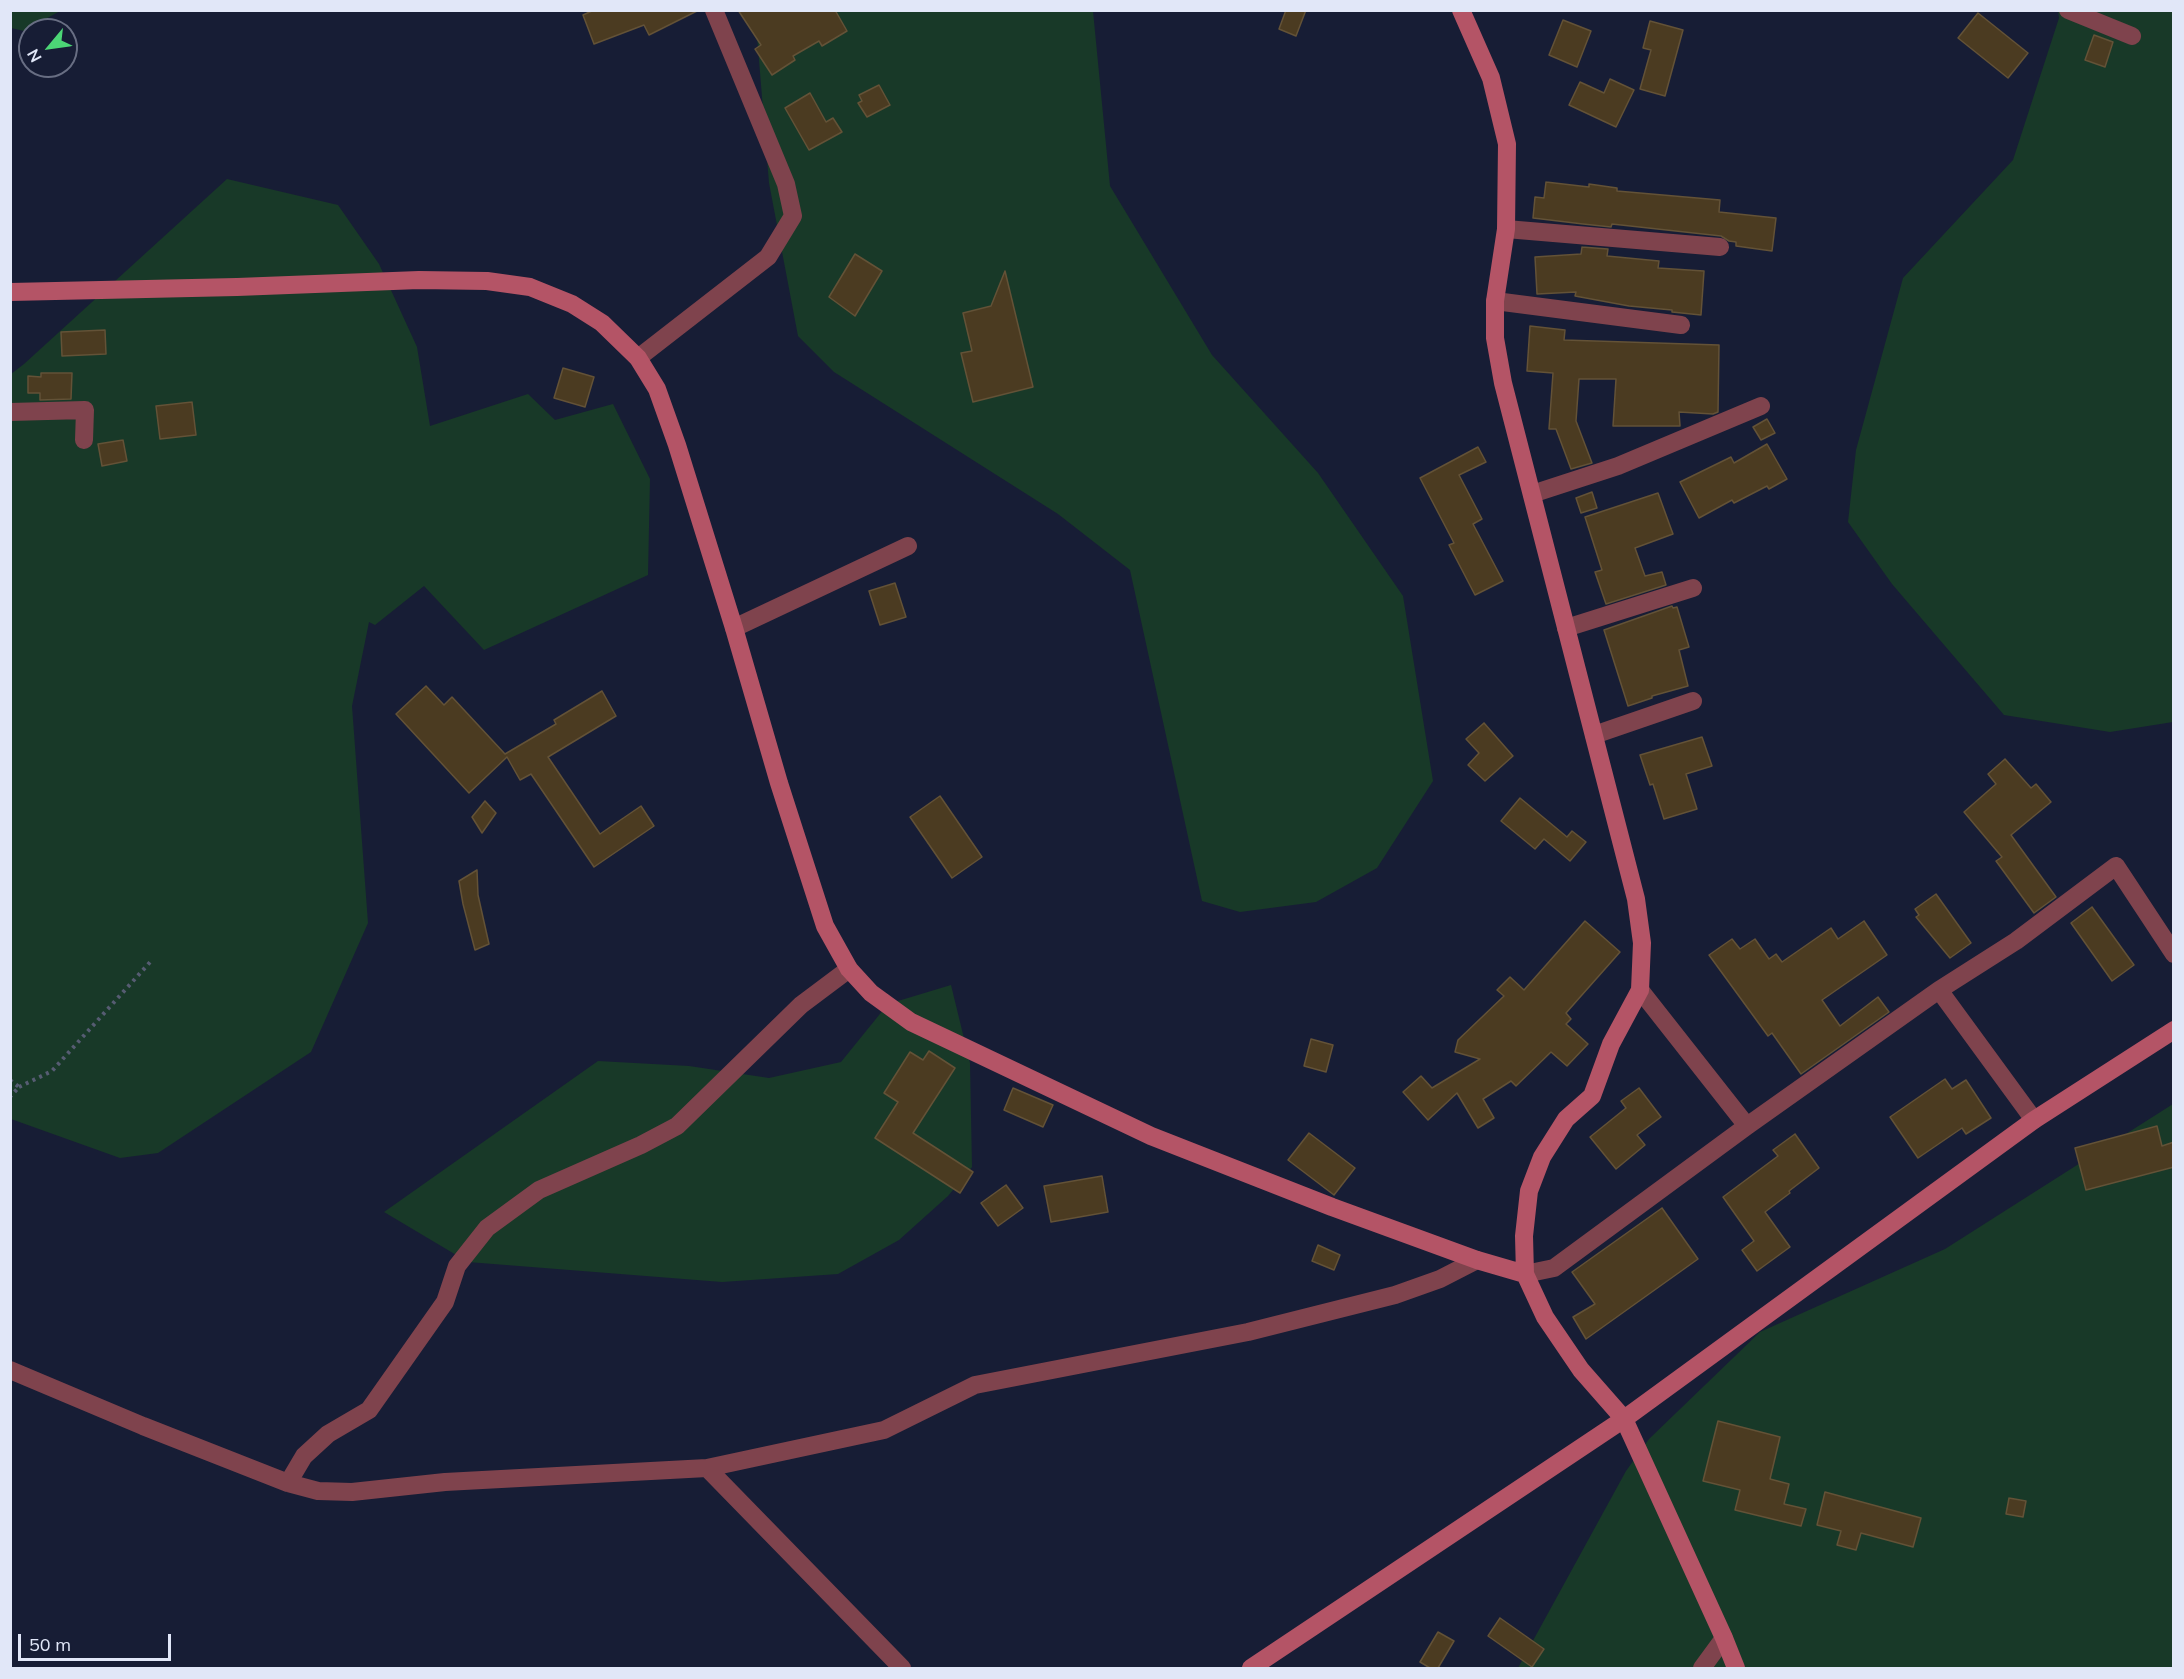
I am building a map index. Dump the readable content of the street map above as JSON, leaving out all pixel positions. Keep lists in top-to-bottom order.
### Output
{
  "scale_bar": "50 m",
  "north": "bottom left"
}
